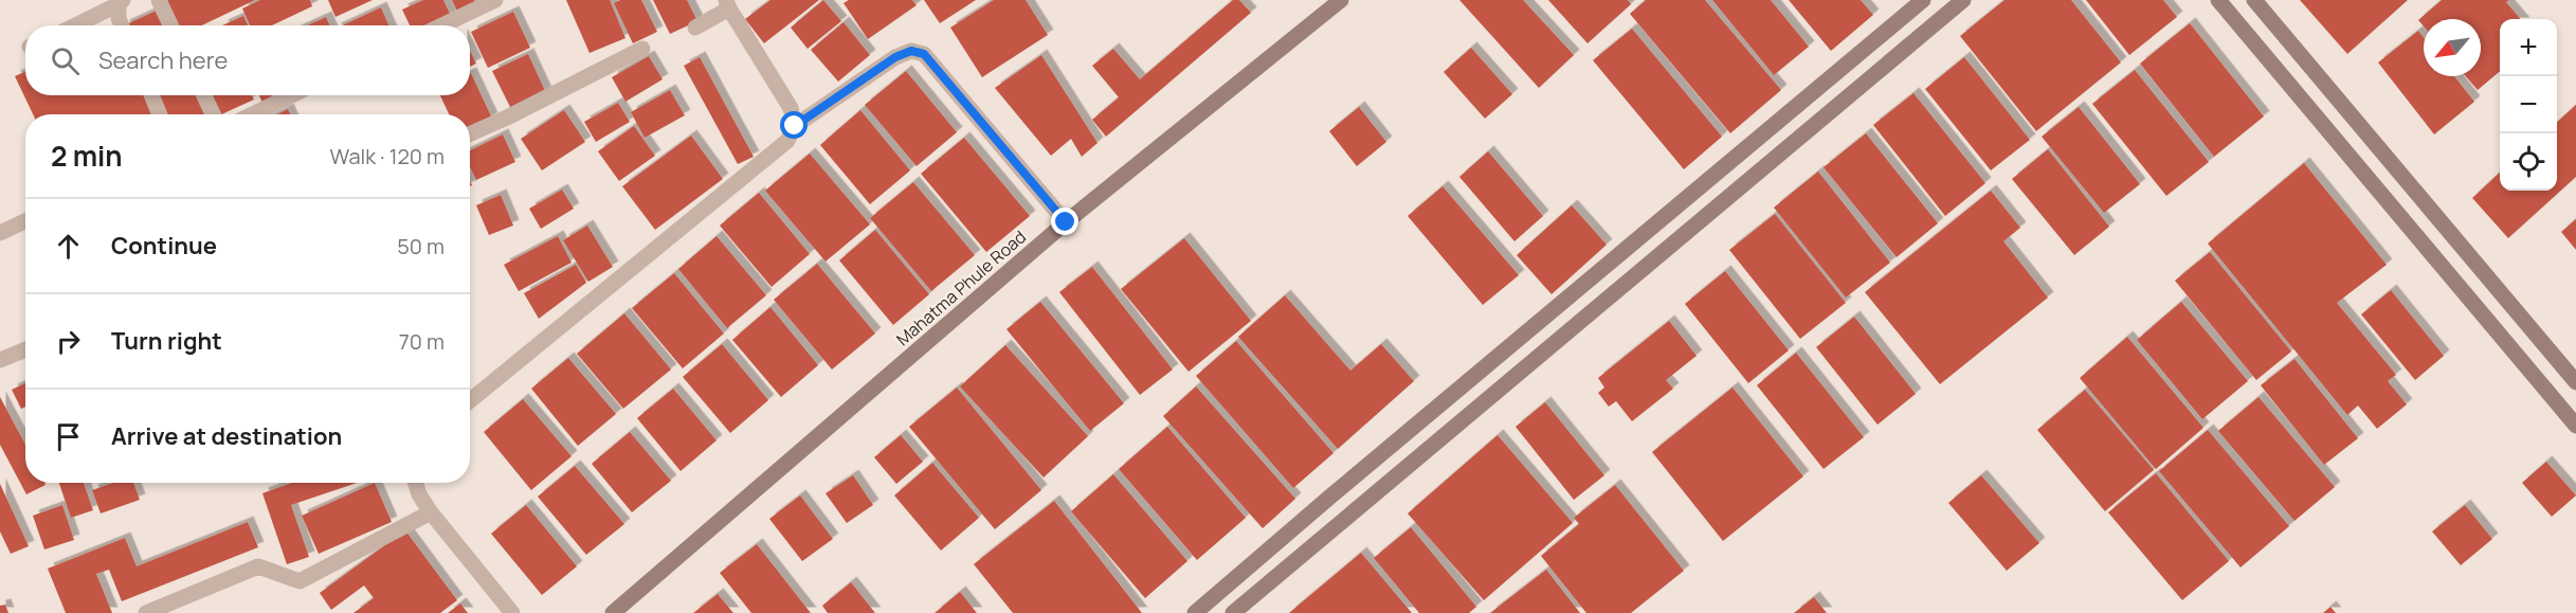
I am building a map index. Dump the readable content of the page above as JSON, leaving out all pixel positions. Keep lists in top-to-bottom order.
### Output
{
  "streets": {
    "street": ["Mahatma Phule Road"]
  },
  "north": "bottom left",
  "page": {
    "map_buttons": ["+", "−"],
    "search": "Search here",
    "heading": ["2 min", "Walk · 120 m"],
    "list": [
      ["Continue", "50 m"],
      ["Turn right", "70 m"],
      "Arrive at destination"
    ]
  }
}
